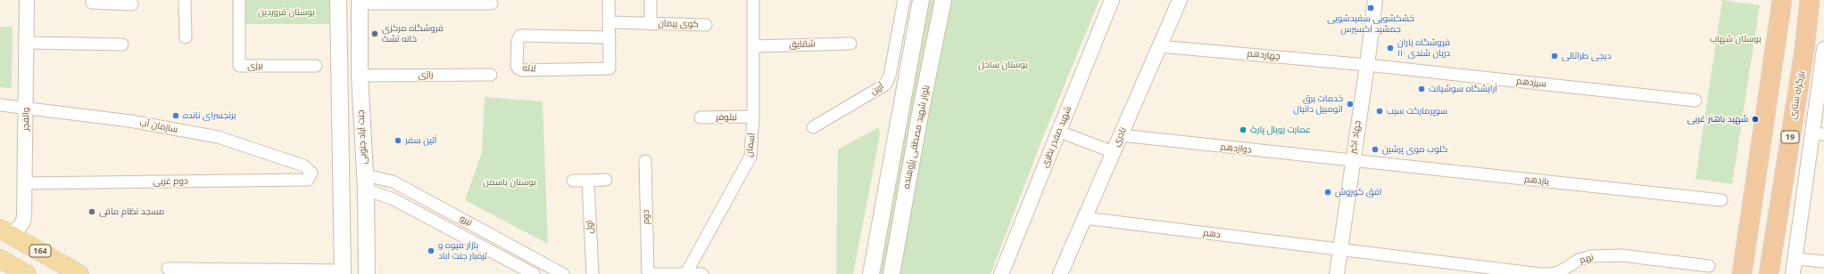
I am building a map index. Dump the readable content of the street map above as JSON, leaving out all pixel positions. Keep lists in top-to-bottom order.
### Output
{
  "streets": {
    "highway": ["بزرگراه ستاری", "19"],
    "main road": ["جنت آباد جنوبی", "بلوار شهید مصطفی پژوهنده", "164"],
    "street": [
      "کوی پیمان",
      "شقایق",
      "چهاردهم",
      "برزی",
      "لاله",
      "رازی",
      "سیزدهم",
      "آرین",
      "نیلوفر",
      "والفجر",
      "سازمان آب",
      "شهید صفدر نظری",
      "نادری",
      "جهاد اکبر",
      "آسمان",
      "دوازدهم",
      "یازدهم",
      "دوم غربی",
      "دوم",
      "نیرو",
      "اول",
      "دهم",
      "نهم"
    ]
  },
  "crossings": [
    ["کوی پیمان", "لاله"],
    ["شقایق", "آسمان"],
    ["چهاردهم", "سیزدهم"],
    ["چهاردهم", "نادری"],
    ["چهاردهم", "جهاد اکبر"],
    ["رازی", "جنت آباد جنوبی"],
    ["سیزدهم", "جهاد اکبر"],
    ["نیلوفر", "آسمان"],
    ["والفجر", "سازمان آب"],
    ["والفجر", "دوم غربی"],
    ["والفجر", "164"],
    ["سازمان آب", "دوم غربی"],
    ["جنت آباد جنوبی", "نیرو"],
    ["نادری", "دوازدهم"],
    ["نادری", "دهم"],
    ["جهاد اکبر", "دوازدهم"],
    ["جهاد اکبر", "یازدهم"],
    ["جهاد اکبر", "دهم"],
    ["جهاد اکبر", "نهم"],
    ["دوازدهم", "یازدهم"],
    ["دهم", "نهم"]
  ],
  "parks": [
    "بوستان فروردین",
    "بوستان شهاب",
    "بوستان ساحل",
    "بوستان یاسمن"
  ],
  "places": [
    "خشکشویی سفیدشویی جمشید اکسپرس",
    "فروشگاه مرکزی خانه تشک",
    "فروشگاه یاران دریان شندی ۱۱۰",
    "دیجی طراتالی",
    "آرایشگاه سوشیانت",
    "خدمات برق اتومبیل دانیال",
    "سوپرمارکت سیب",
    "برنجسرای نانده",
    "شهید باهنر غربی",
    "عمارت رویال پارک",
    "آتین سفر",
    "کلوب موی پرشین",
    "افق کوروش",
    "مسجد نظام مافی",
    "بازار میوه و تره‌بار جنت آباد"
  ]
}
